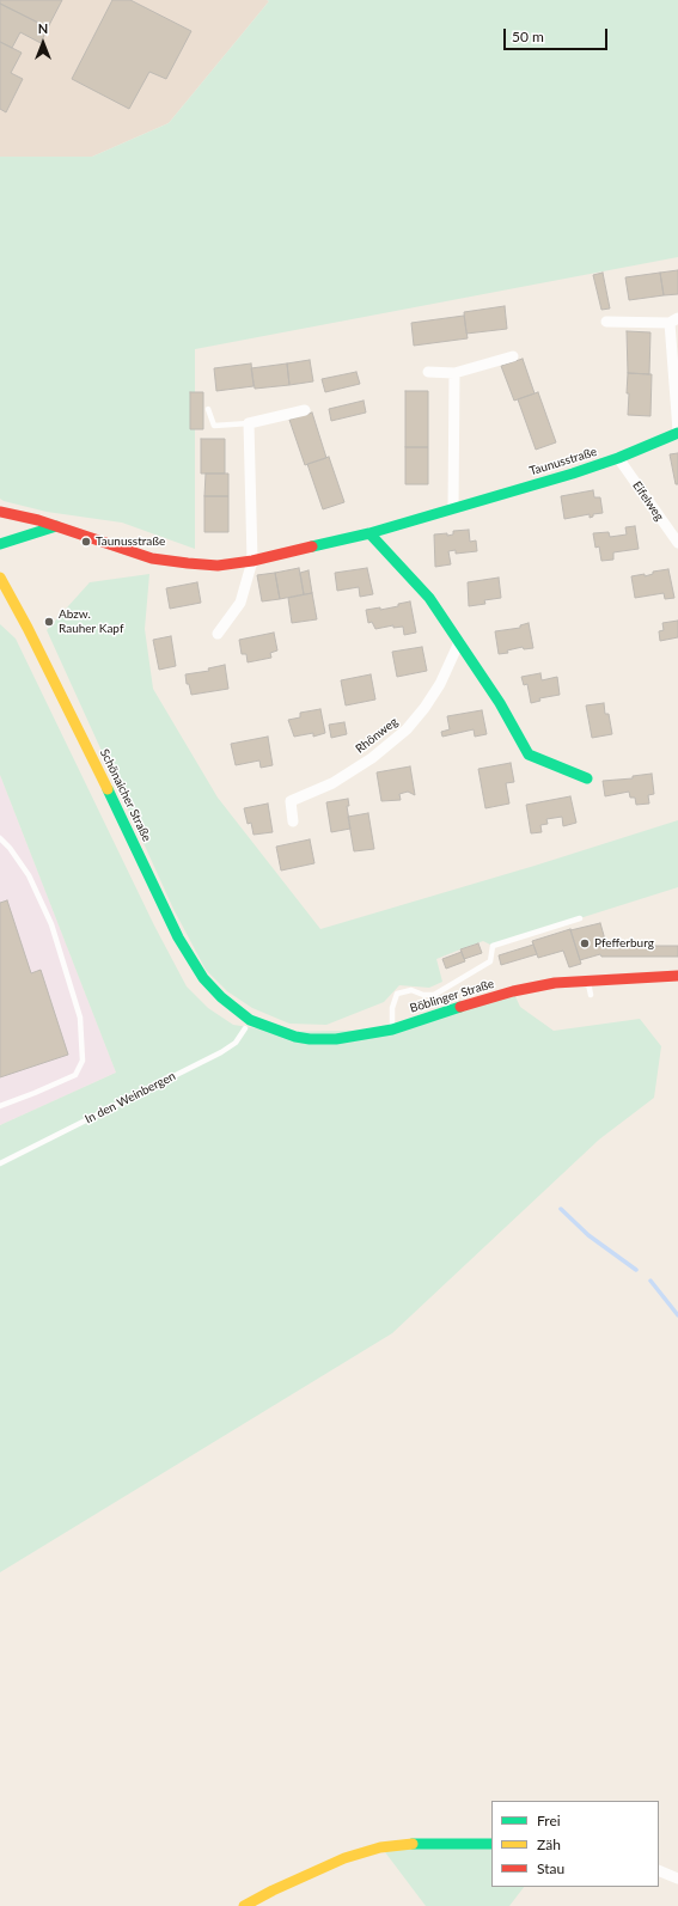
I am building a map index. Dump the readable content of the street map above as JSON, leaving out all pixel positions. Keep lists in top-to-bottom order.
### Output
{
  "streets": {
    "street": [
      "Taunusstraße",
      "Eifelweg",
      "Rhönweg",
      "Schönaicher Straße",
      "Böblinger Straße"
    ],
    "lane": ["In den Weinbergen"]
  },
  "crossings": [
    ["Taunusstraße", "Eifelweg"],
    ["Schönaicher Straße", "Böblinger Straße"],
    ["Böblinger Straße", "In den Weinbergen"]
  ],
  "places": ["Taunusstraße", "Abzw. Rauher Kapf", "Pfefferburg"],
  "legend": ["Frei", "Zäh", "Stau"],
  "scale_bar": "50 m",
  "north": "top"
}
